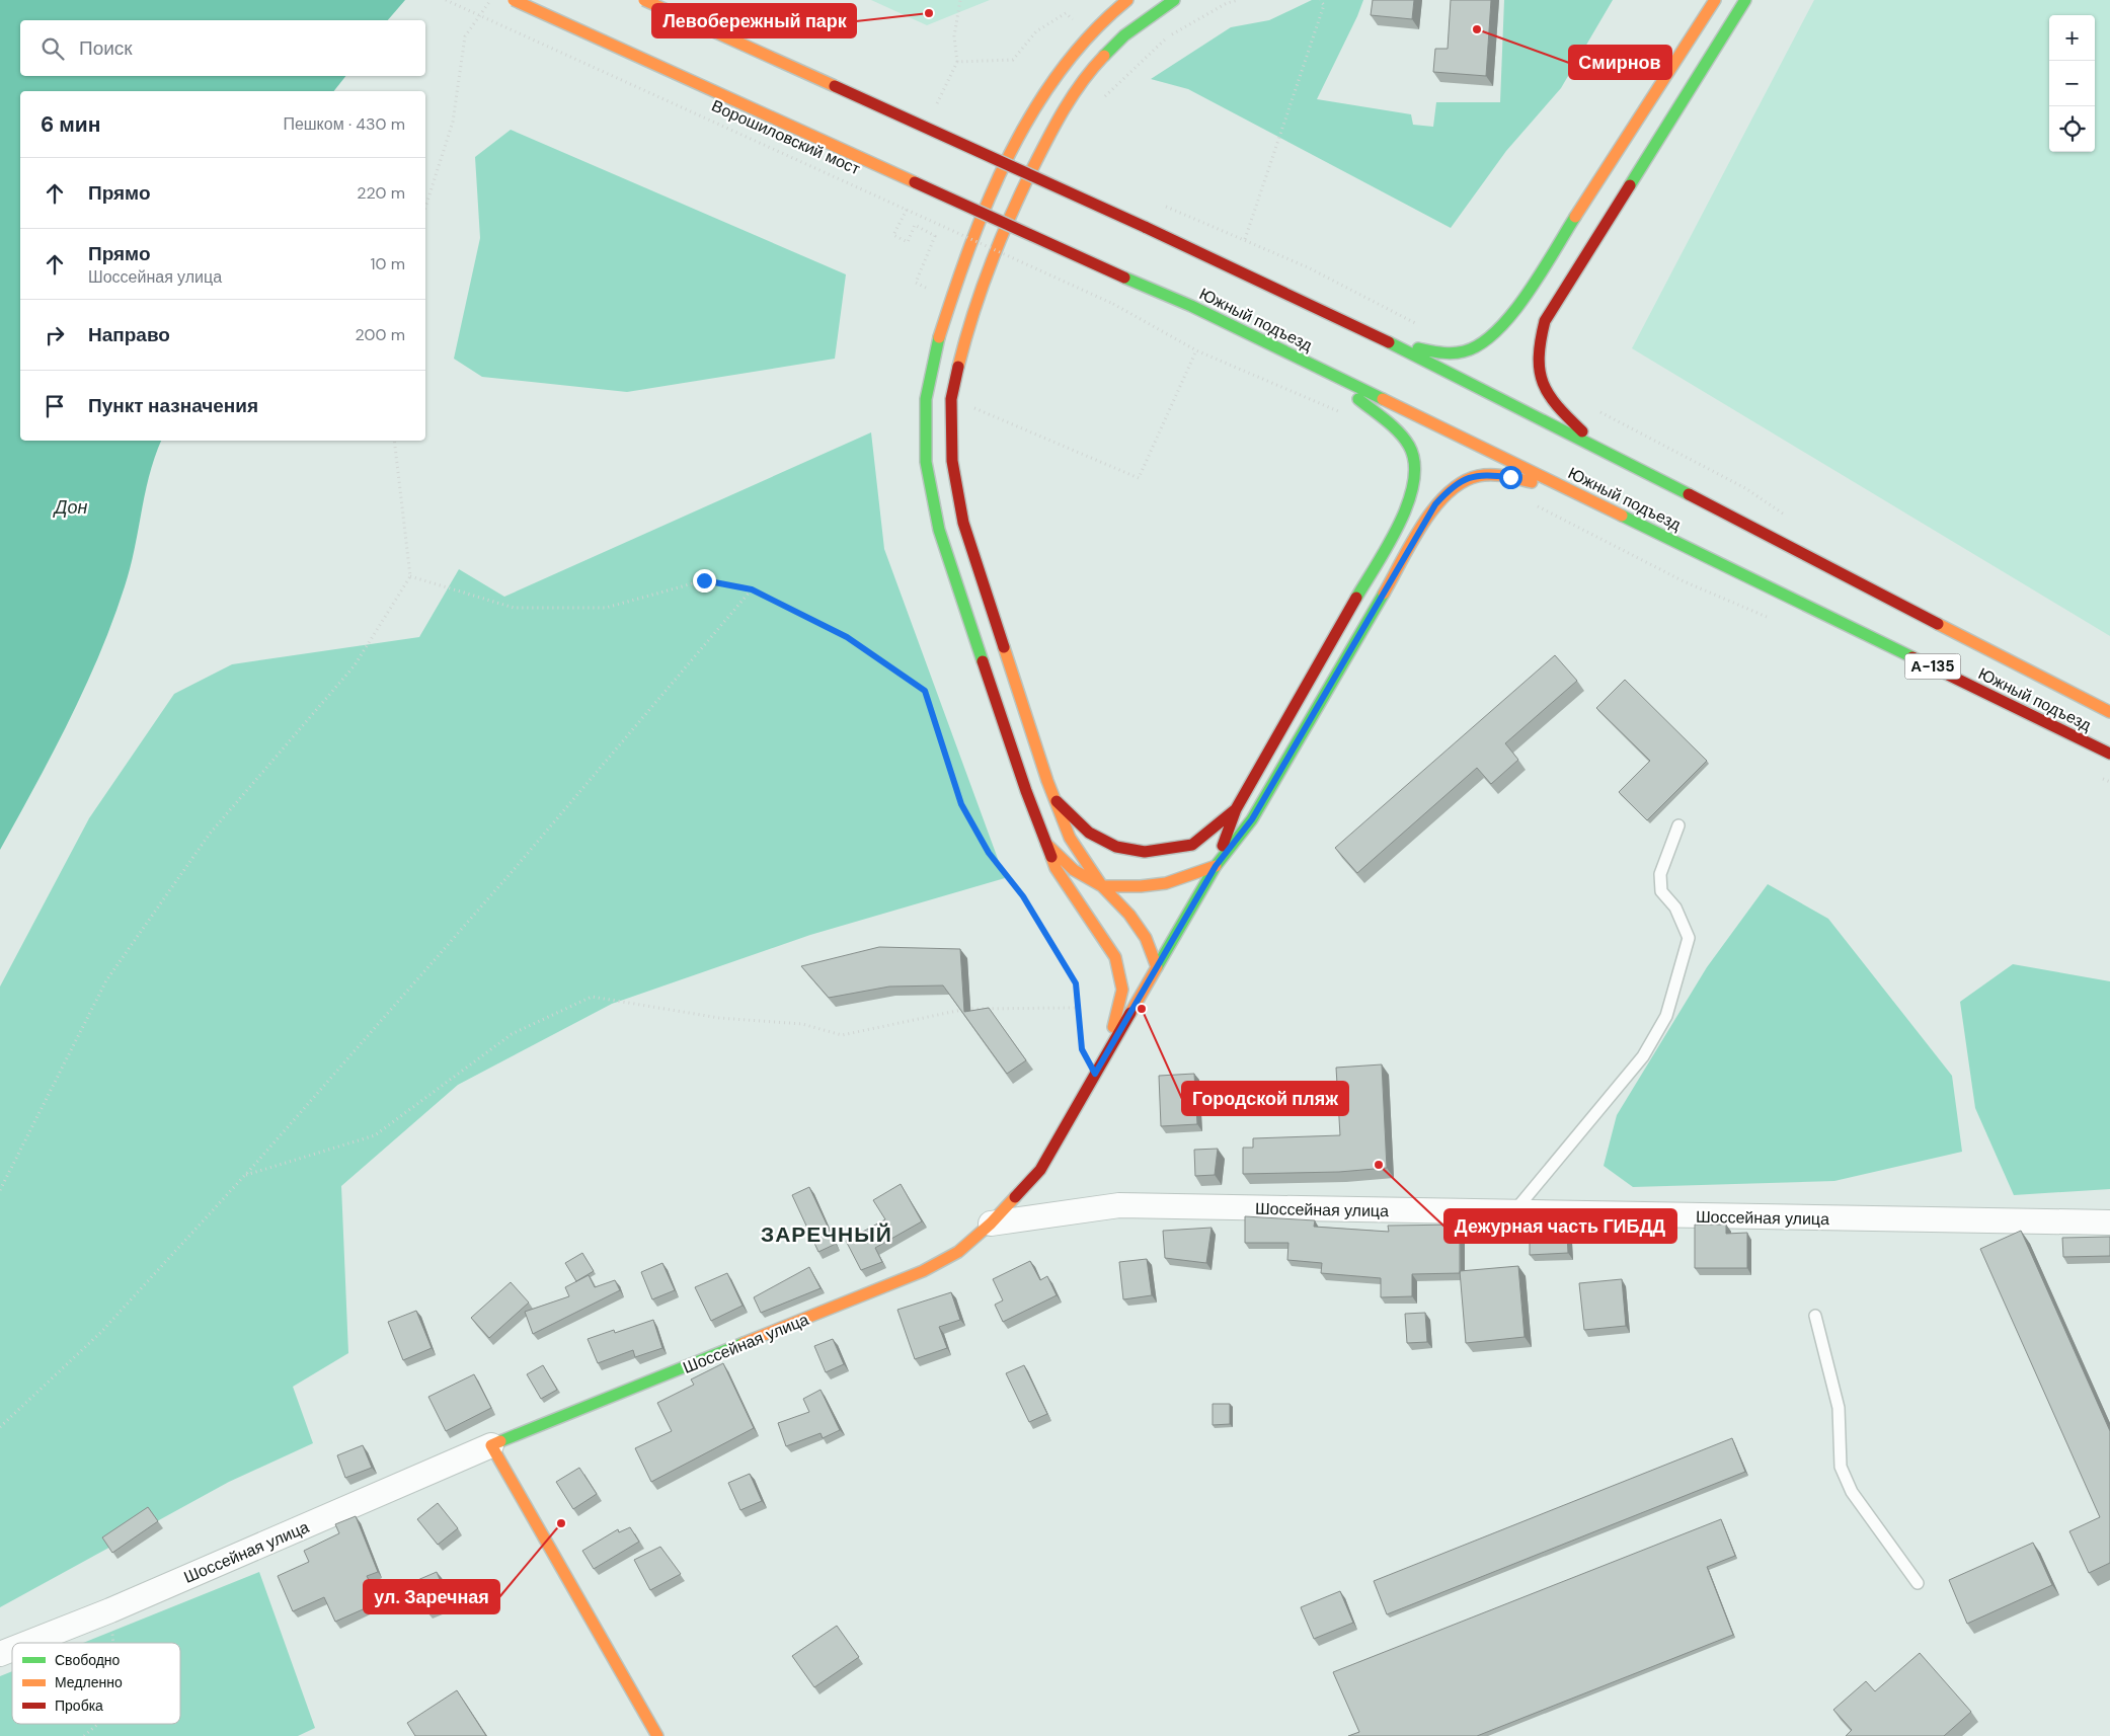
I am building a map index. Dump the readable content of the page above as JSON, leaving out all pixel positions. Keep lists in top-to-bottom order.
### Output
{
  "streets": {
    "main road": [
      "Ворошиловский мост",
      "Южный подъезд",
      "А-135",
      "Шоссейная улица"
    ]
  },
  "crossings": [
    ["Ворошиловский мост", "Южный подъезд"]
  ],
  "districts": ["ЗАРЕЧНЫЙ"],
  "water": ["Дон"],
  "places": [
    "Левобережный парк",
    "Смирнов",
    "Городской пляж",
    "Дежурная часть ГИБДД",
    "ул. Заречная"
  ],
  "legend": ["Свободно", "Медленно", "Пробка"],
  "page": {
    "map_buttons": ["+", "−"],
    "search": "Поиск",
    "heading": ["6 мин", "Пешком · 430 m"],
    "list": [
      ["Прямо", "220 m"],
      ["Прямо", "Шоссейная улица", "10 m"],
      ["Направо", "200 m"],
      "Пункт назначения"
    ]
  }
}
